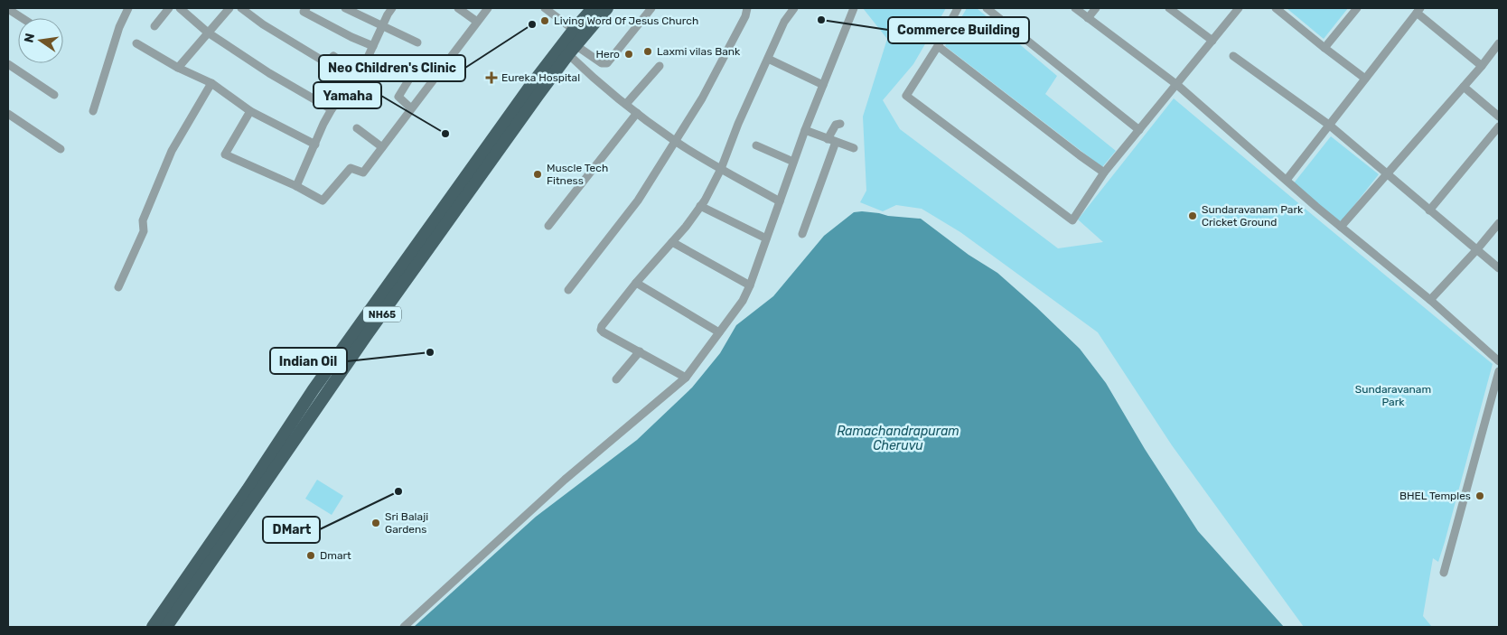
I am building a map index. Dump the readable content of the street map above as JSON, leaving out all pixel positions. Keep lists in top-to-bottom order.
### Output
{
  "streets": {
    "highway": ["NH65"]
  },
  "water": ["Ramachandrapuram Cheruvu"],
  "parks": ["Sundaravanam Park"],
  "places": {
    "other": [
      "Commerce Building",
      "Living Word Of Jesus Church",
      "Neo Children's Clinic",
      "Laxmi vilas Bank",
      "Hero",
      "Yamaha",
      "Muscle Tech Fitness",
      "Sundaravanam Park Cricket Ground",
      "Indian Oil",
      "DMart",
      "BHEL Temples",
      "Sri Balaji Gardens",
      "Dmart"
    ],
    "health": ["Eureka Hospital"]
  },
  "north": "left"
}
